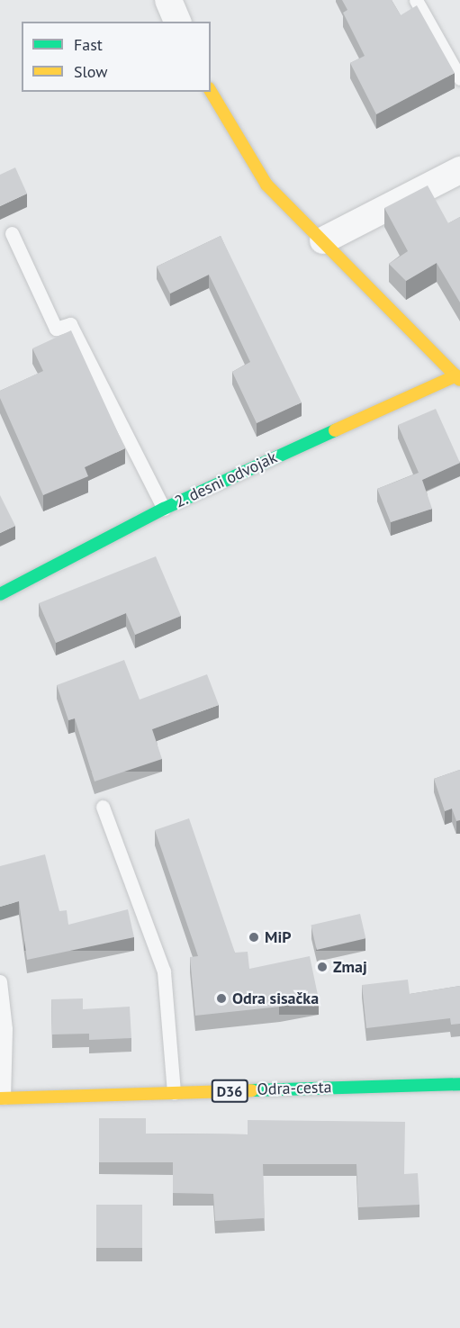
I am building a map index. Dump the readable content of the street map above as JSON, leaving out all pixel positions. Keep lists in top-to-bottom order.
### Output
{
  "streets": {
    "street": ["2. desni odvojak", "Odra-cesta", "D36"]
  },
  "places": ["MiP", "Zmaj", "Odra sisačka"],
  "legend": ["Fast", "Slow"]
}
